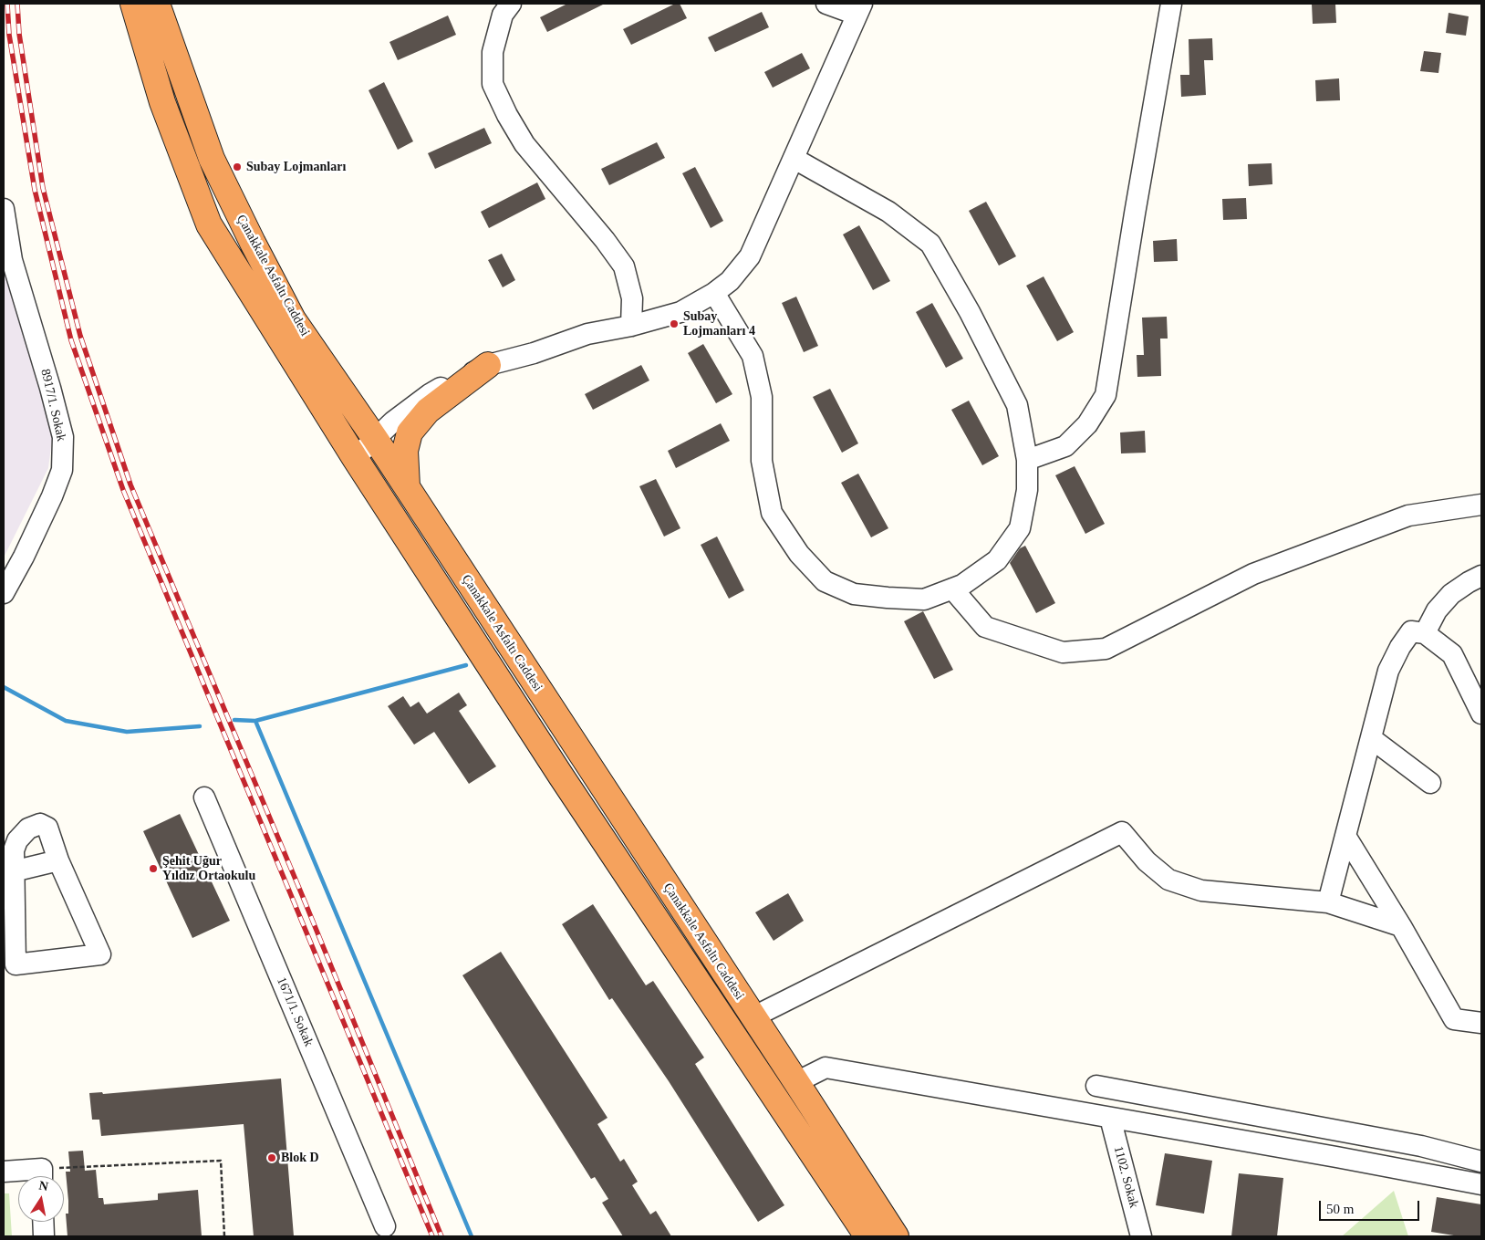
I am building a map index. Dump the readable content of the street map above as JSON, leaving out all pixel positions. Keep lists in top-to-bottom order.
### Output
{
  "streets": {
    "highway": ["Çanakkale Asfaltı Caddesi"],
    "street": ["8917/1. Sokak", "1671/1. Sokak", "1102. Sokak"]
  },
  "places": [
    "Subay Lojmanları",
    "Subay Lojmanları 4",
    "Şehit Uğur Yıldız Ortaokulu",
    "Blok D"
  ],
  "scale_bar": "50 m",
  "north": "top"
}
